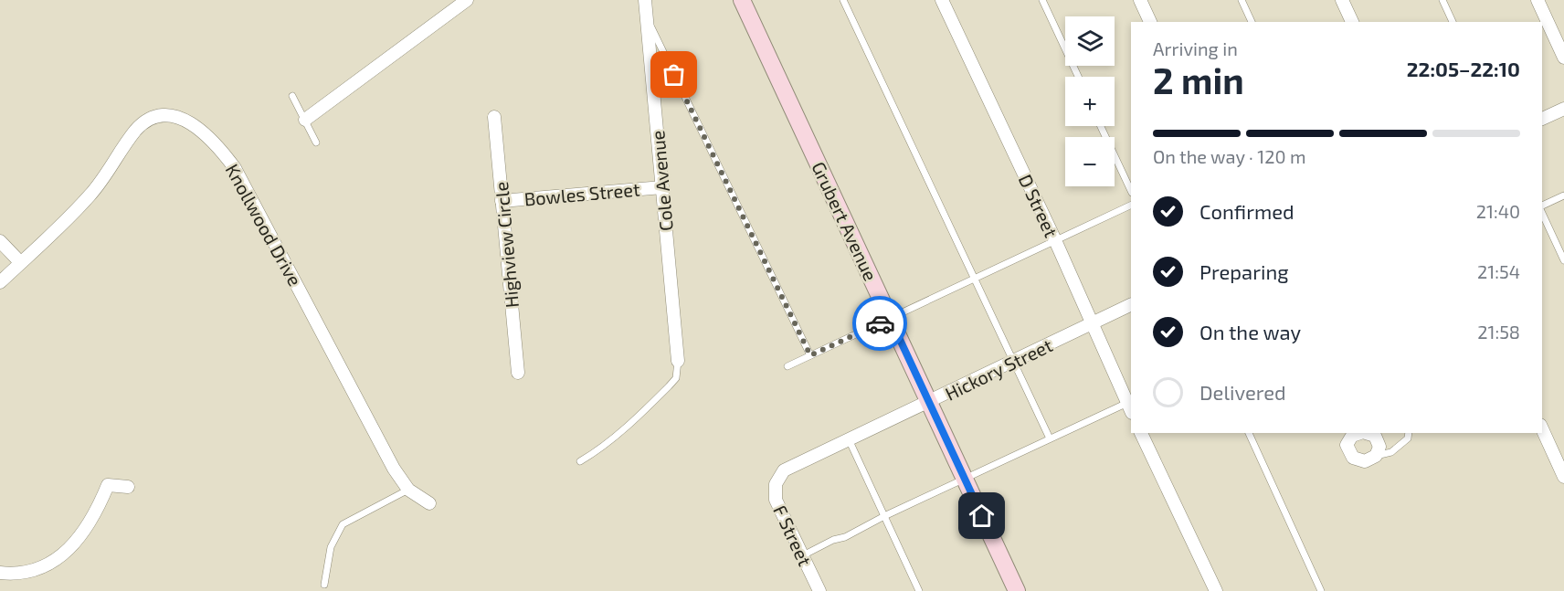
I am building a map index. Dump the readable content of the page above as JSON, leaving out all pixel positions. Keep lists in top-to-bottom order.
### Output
{
  "streets": {
    "street": [
      "Cole Avenue",
      "Bowles Street",
      "D Street",
      "Grubert Avenue",
      "Knollwood Drive",
      "Highview Circle",
      "Hickory Street",
      "F Street"
    ]
  },
  "crossings": [
    ["Cole Avenue", "Bowles Street"],
    ["Bowles Street", "Highview Circle"],
    ["D Street", "Hickory Street"],
    ["Grubert Avenue", "Hickory Street"],
    ["Hickory Street", "F Street"]
  ],
  "page": {
    "map_buttons": ["+", "−"],
    "heading": ["2 min", "Arriving in", "22:05–22:10"],
    "bar": "On the way · 120 m",
    "list": [
      ["Confirmed", "21:40"],
      ["Preparing", "21:54"],
      ["On the way", "21:58"],
      "Delivered"
    ]
  }
}
